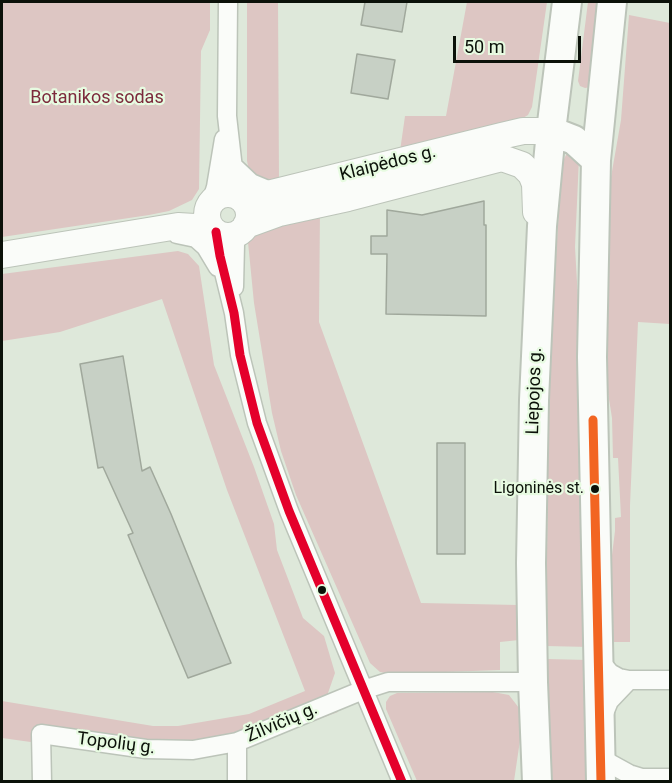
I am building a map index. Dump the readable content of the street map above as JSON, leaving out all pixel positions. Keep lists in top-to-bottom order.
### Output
{
  "streets": {
    "main road": ["Klaipėdos g.", "Liepojos g."],
    "street": ["Žilvičių g.", "Topolių g."]
  },
  "crossings": [
    ["Klaipėdos g.", "Liepojos g."],
    ["Liepojos g.", "Žilvičių g."],
    ["Žilvičių g.", "Topolių g."]
  ],
  "parks": ["Botanikos sodas"],
  "places": ["Ligoninės st."],
  "scale_bar": "50 m"
}
